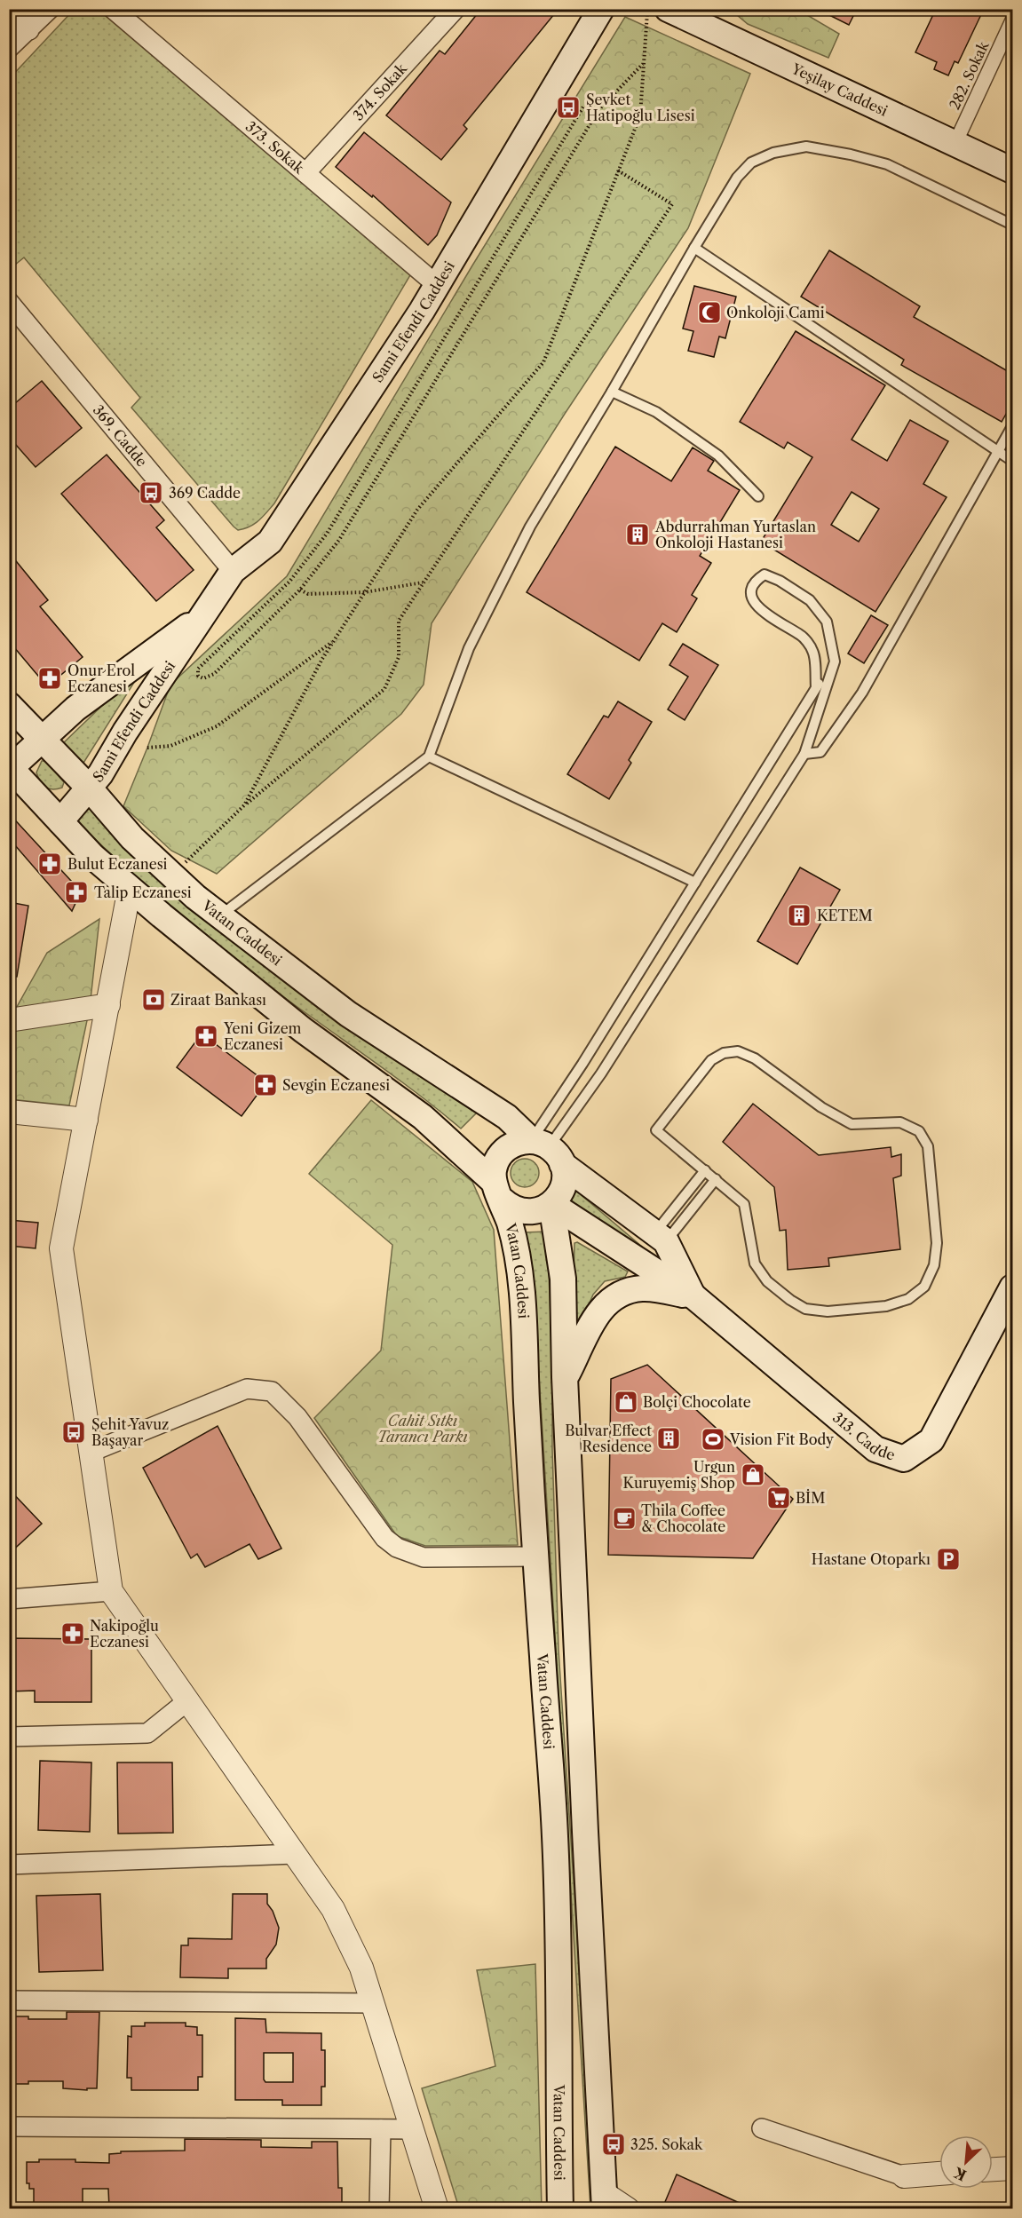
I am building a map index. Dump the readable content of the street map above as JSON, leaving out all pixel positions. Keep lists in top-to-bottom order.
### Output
{
  "streets": {
    "main road": [
      "Yeşilay Caddesi",
      "Sami Efendi Caddesi",
      "Vatan Caddesi",
      "313. Cadde"
    ],
    "street": [
      "282. Sokak",
      "374. Sokak",
      "373. Sokak",
      "369. Cadde"
    ]
  },
  "crossings": [
    ["282. Sokak", "Yeşilay Caddesi"],
    ["374. Sokak", "373. Sokak"],
    ["373. Sokak", "Sami Efendi Caddesi"],
    ["Sami Efendi Caddesi", "369. Cadde"],
    ["Sami Efendi Caddesi", "Vatan Caddesi"],
    ["Vatan Caddesi", "313. Cadde"]
  ],
  "parks": ["Cahit Sıtkı Tarancı Parkı"],
  "places": {
    "bus stop": [
      "Şevket Hatipoğlu Lisesi",
      "369 Cadde",
      "Şehit Yavuz Başayar",
      "325. Sokak"
    ],
    "mosque": ["Onkoloji Cami"],
    "building": ["Abdurrahman Yurtaslan Onkoloji Hastanesi", "KETEM", "Bulvar Effect Residence"],
    "pharmacy": [
      "Onur Erol Eczanesi",
      "Bulut Eczanesi",
      "Talip Eczanesi",
      "Yeni Gizem Eczanesi",
      "Sevgin Eczanesi",
      "Nakipoğlu Eczanesi"
    ],
    "bank": ["Ziraat Bankası"],
    "shop": ["Bolçi Chocolate", "Urgun Kuruyemiş Shop"],
    "sports": ["Vision Fit Body"],
    "supermarket": ["BİM"],
    "cafe": ["Thila Coffee & Chocolate"],
    "parking": ["Hastane Otoparkı"]
  },
  "north": "bottom left"
}
